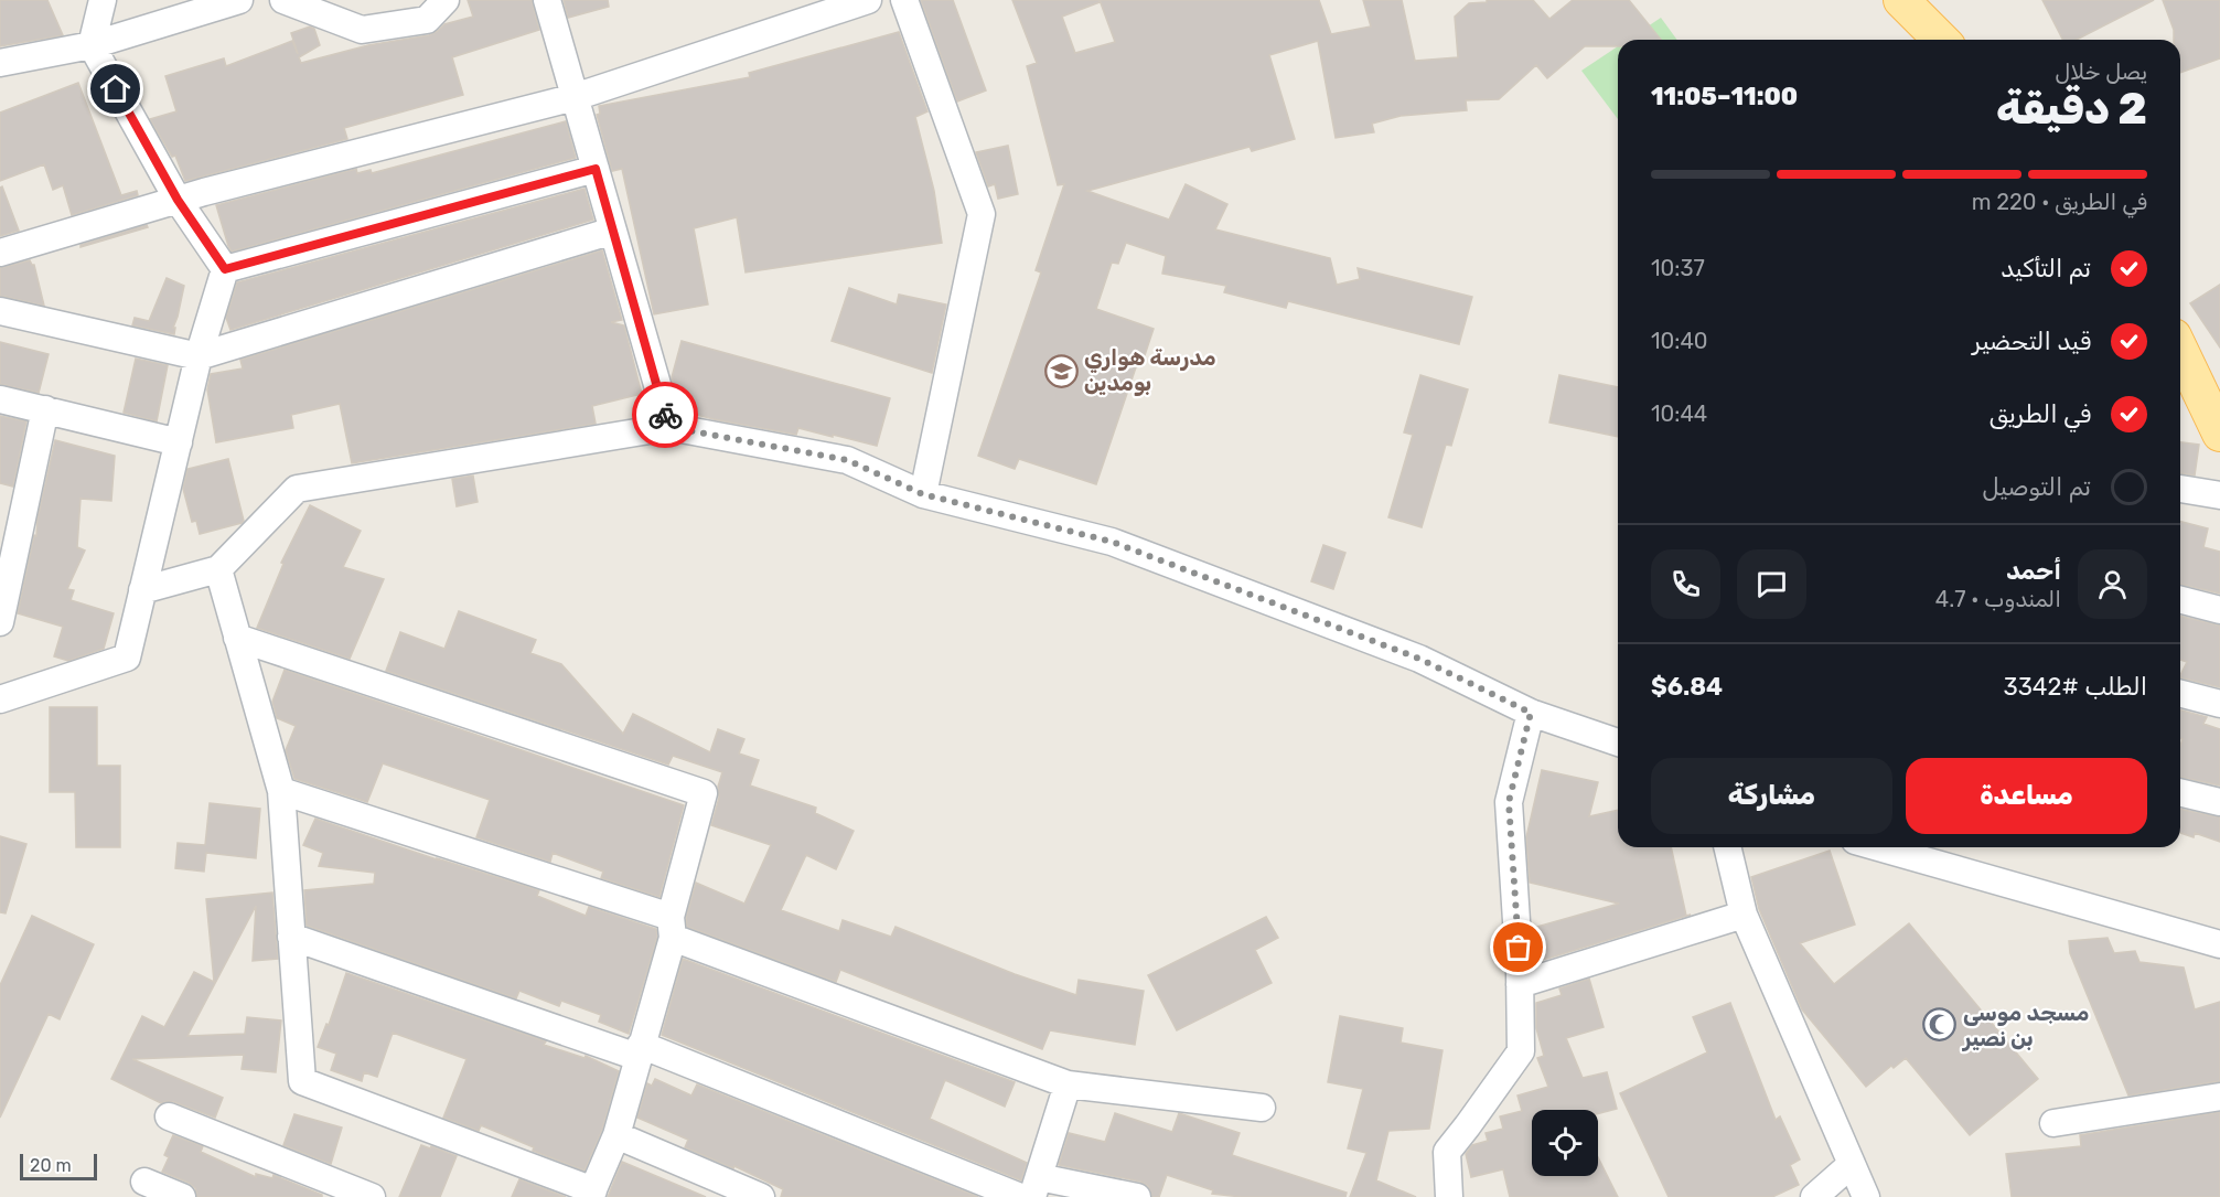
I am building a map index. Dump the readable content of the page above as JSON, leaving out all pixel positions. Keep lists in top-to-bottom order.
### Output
{
  "places": {
    "school or university": ["مدرسة هواري بومدين"],
    "mosque": ["مسجد موسى بن نصير"]
  },
  "scale_bar": "20 m",
  "page": {
    "heading": ["2 دقيقة", "يصل خلال", "11:00–11:05"],
    "panel": [
      "أحمد",
      "المندوب · 4.7",
      "الطلب #3342",
      "$6.84"
    ],
    "bar": "في الطريق · 220 m",
    "list": [
      ["تم التأكيد", "10:37"],
      ["قيد التحضير", "10:40"],
      ["في الطريق", "10:44"],
      "تم التوصيل"
    ],
    "buttons": ["مساعدة", "مشاركة"],
    "scale": "20 m"
  }
}
